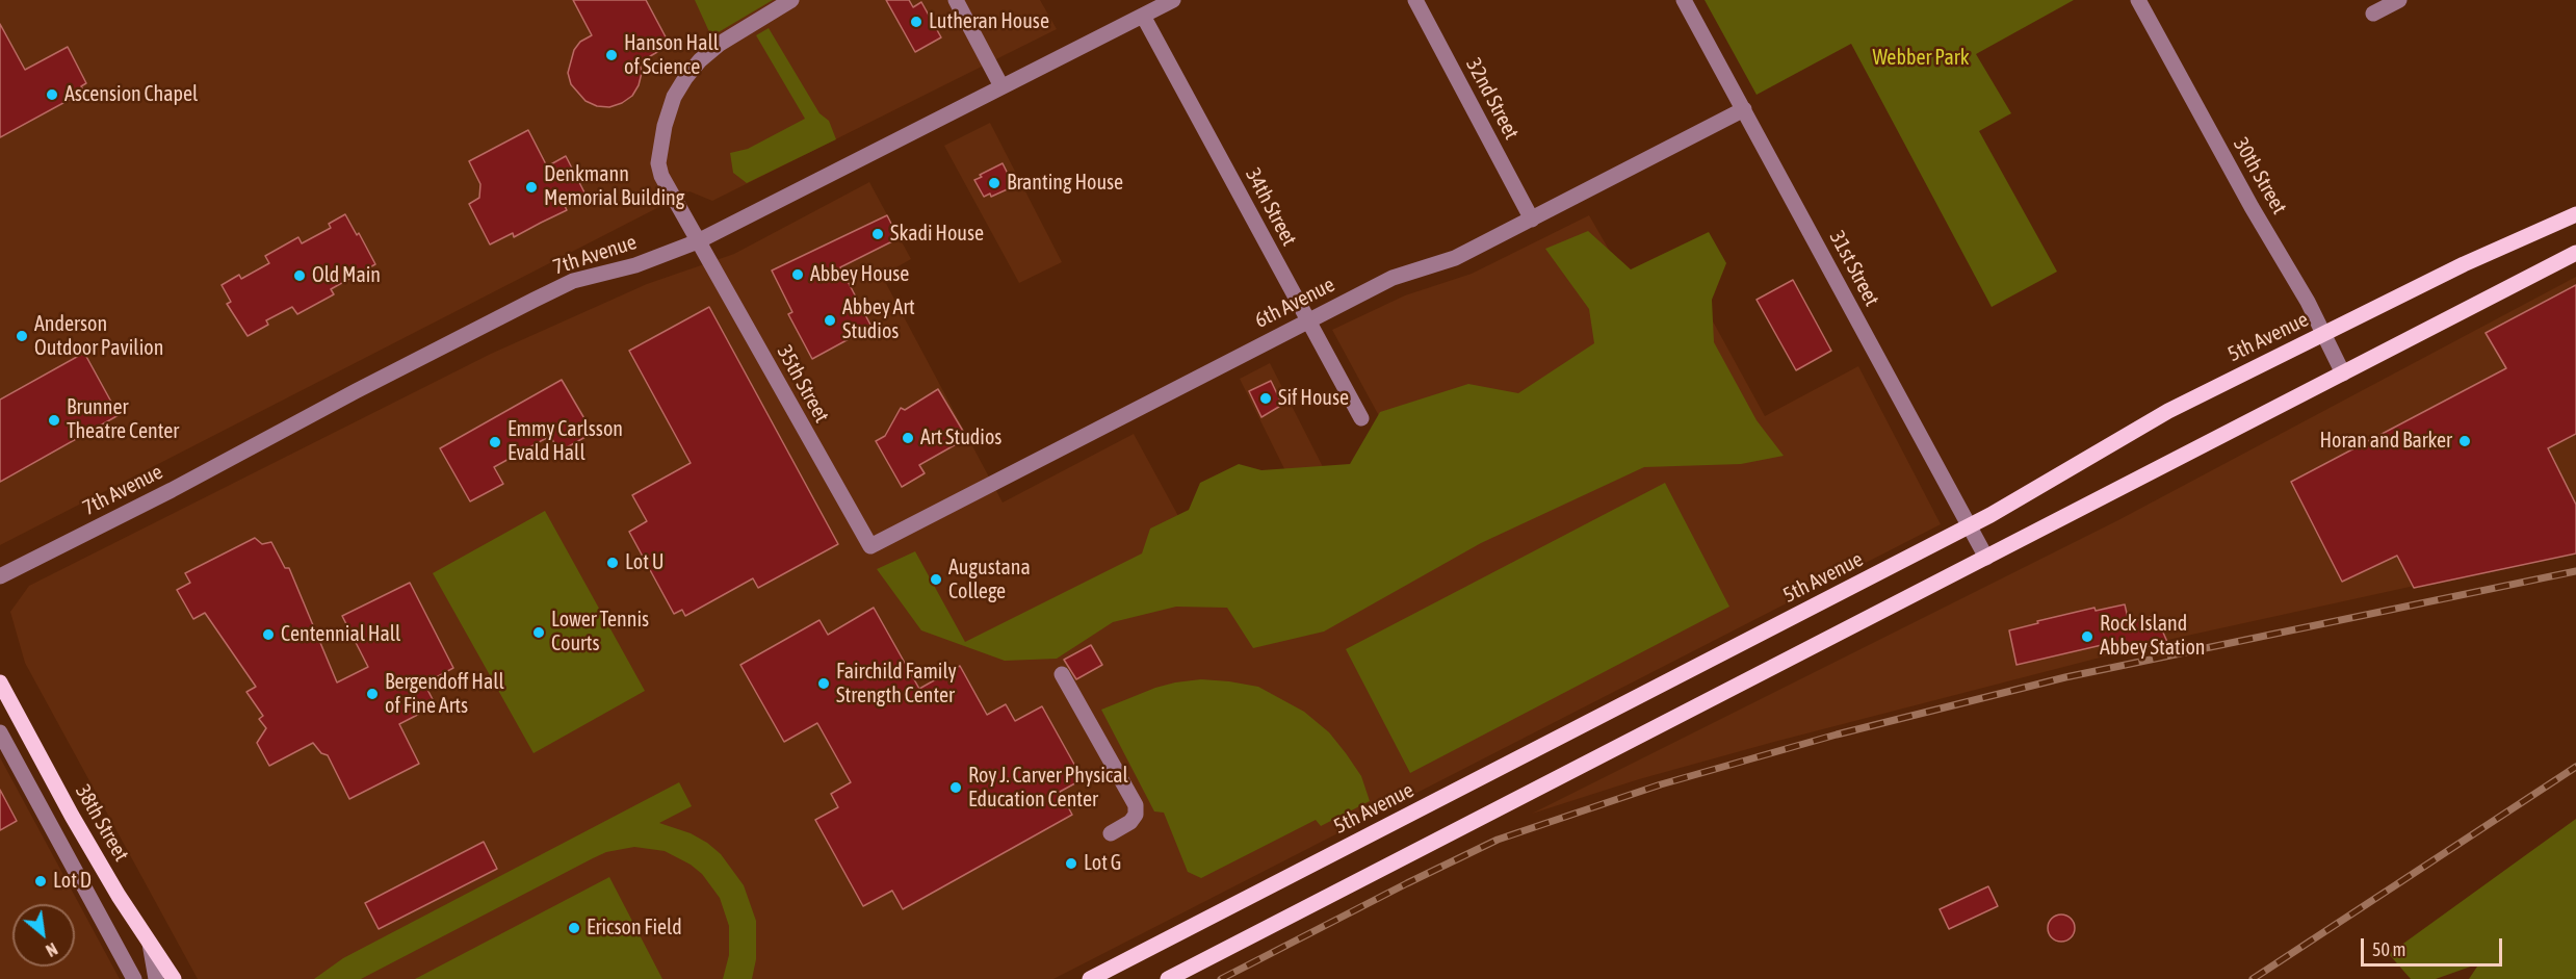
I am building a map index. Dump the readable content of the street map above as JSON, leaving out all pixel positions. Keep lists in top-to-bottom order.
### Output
{
  "streets": {
    "main road": ["5th Avenue", "38th Street"],
    "street": [
      "32nd Street",
      "30th Street",
      "34th Street",
      "7th Avenue",
      "31st Street",
      "6th Avenue",
      "35th Street"
    ]
  },
  "crossings": [
    ["32nd Street", "6th Avenue"],
    ["30th Street", "5th Avenue"],
    ["34th Street", "7th Avenue"],
    ["34th Street", "6th Avenue"],
    ["7th Avenue", "35th Street"],
    ["31st Street", "6th Avenue"],
    ["31st Street", "5th Avenue"],
    ["6th Avenue", "35th Street"]
  ],
  "parks": ["Webber Park"],
  "places": [
    "Lutheran House",
    "Hanson Hall of Science",
    "Ascension Chapel",
    "Branting House",
    "Denkmann Memorial Building",
    "Skadi House",
    "Abbey House",
    "Old Main",
    "Abbey Art Studios",
    "Anderson Outdoor Pavilion",
    "Sif House",
    "Brunner Theatre Center",
    "Art Studios",
    "Horan and Barker",
    "Emmy Carlsson Evald Hall",
    "Lot U",
    "Augustana College",
    "Lower Tennis Courts",
    "Centennial Hall",
    "Rock Island Abbey Station",
    "Fairchild Family Strength Center",
    "Bergendoff Hall of Fine Arts",
    "Roy J. Carver Physical Education Center",
    "Lot G",
    "Lot D",
    "Ericson Field"
  ],
  "scale_bar": "50 m",
  "north": "bottom right"
}
